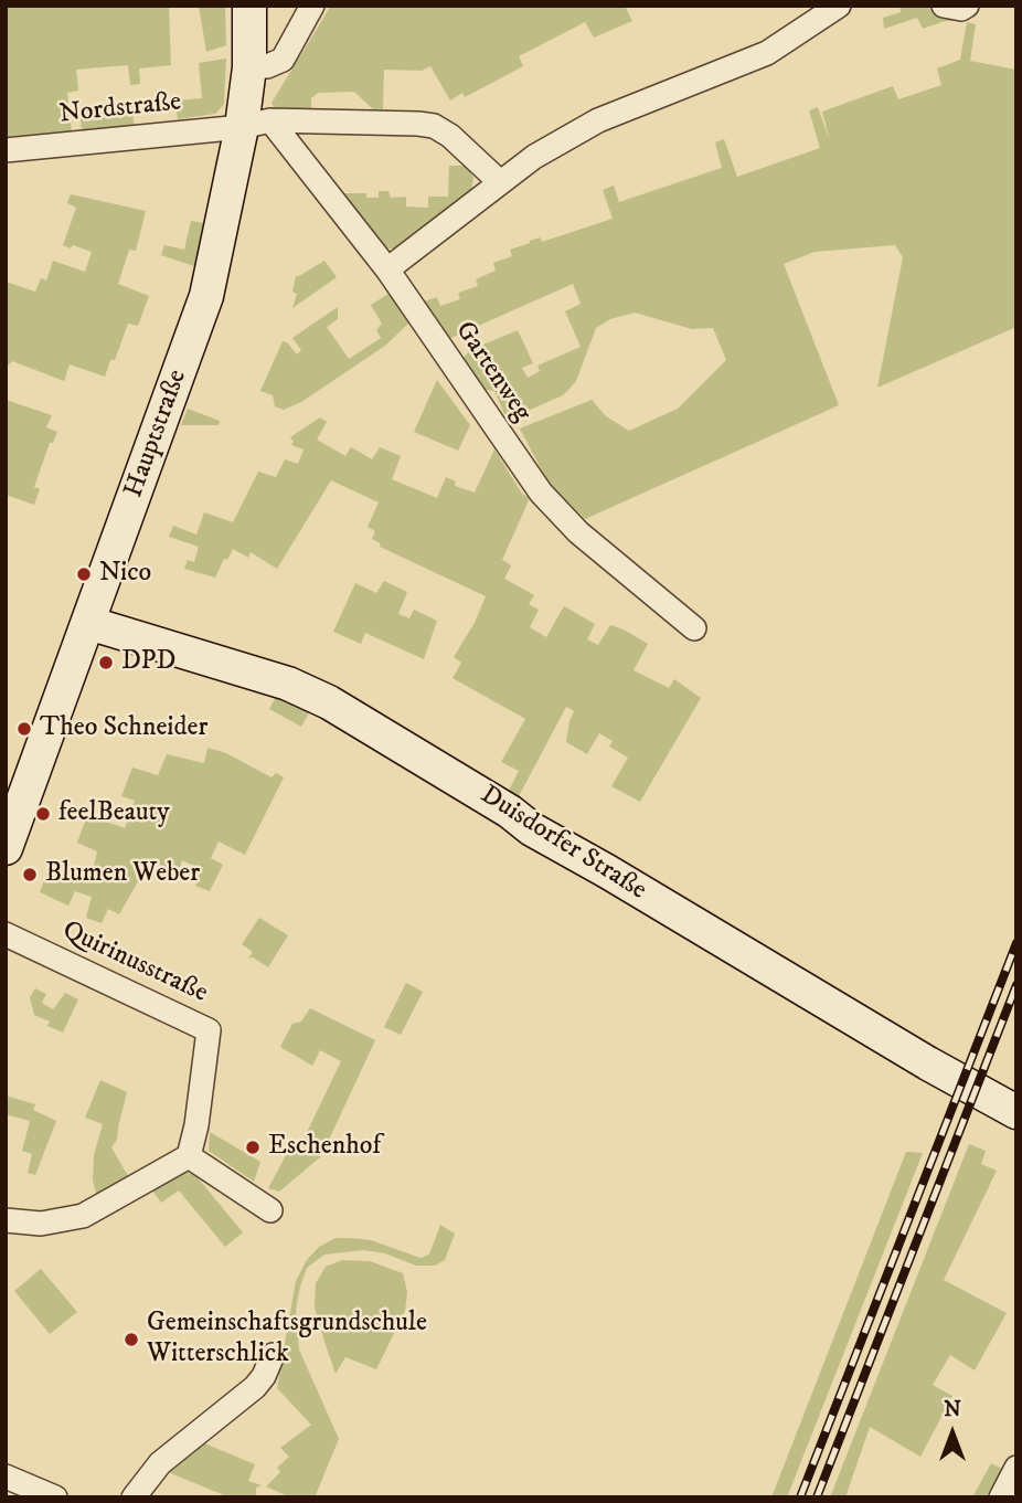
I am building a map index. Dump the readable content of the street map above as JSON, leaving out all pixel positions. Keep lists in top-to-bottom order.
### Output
{
  "streets": {
    "street": [
      "Nordstraße",
      "Gartenweg",
      "Hauptstraße",
      "Duisdorfer Straße",
      "Quirinusstraße"
    ]
  },
  "crossings": [
    ["Nordstraße", "Gartenweg"],
    ["Nordstraße", "Hauptstraße"],
    ["Gartenweg", "Hauptstraße"],
    ["Hauptstraße", "Duisdorfer Straße"]
  ],
  "places": [
    "Nico",
    "DPD",
    "Theo Schneider",
    "feelBeauty",
    "Blumen Weber",
    "Eschenhof",
    "Gemeinschaftsgrundschule Witterschlick"
  ],
  "north": "top"
}
